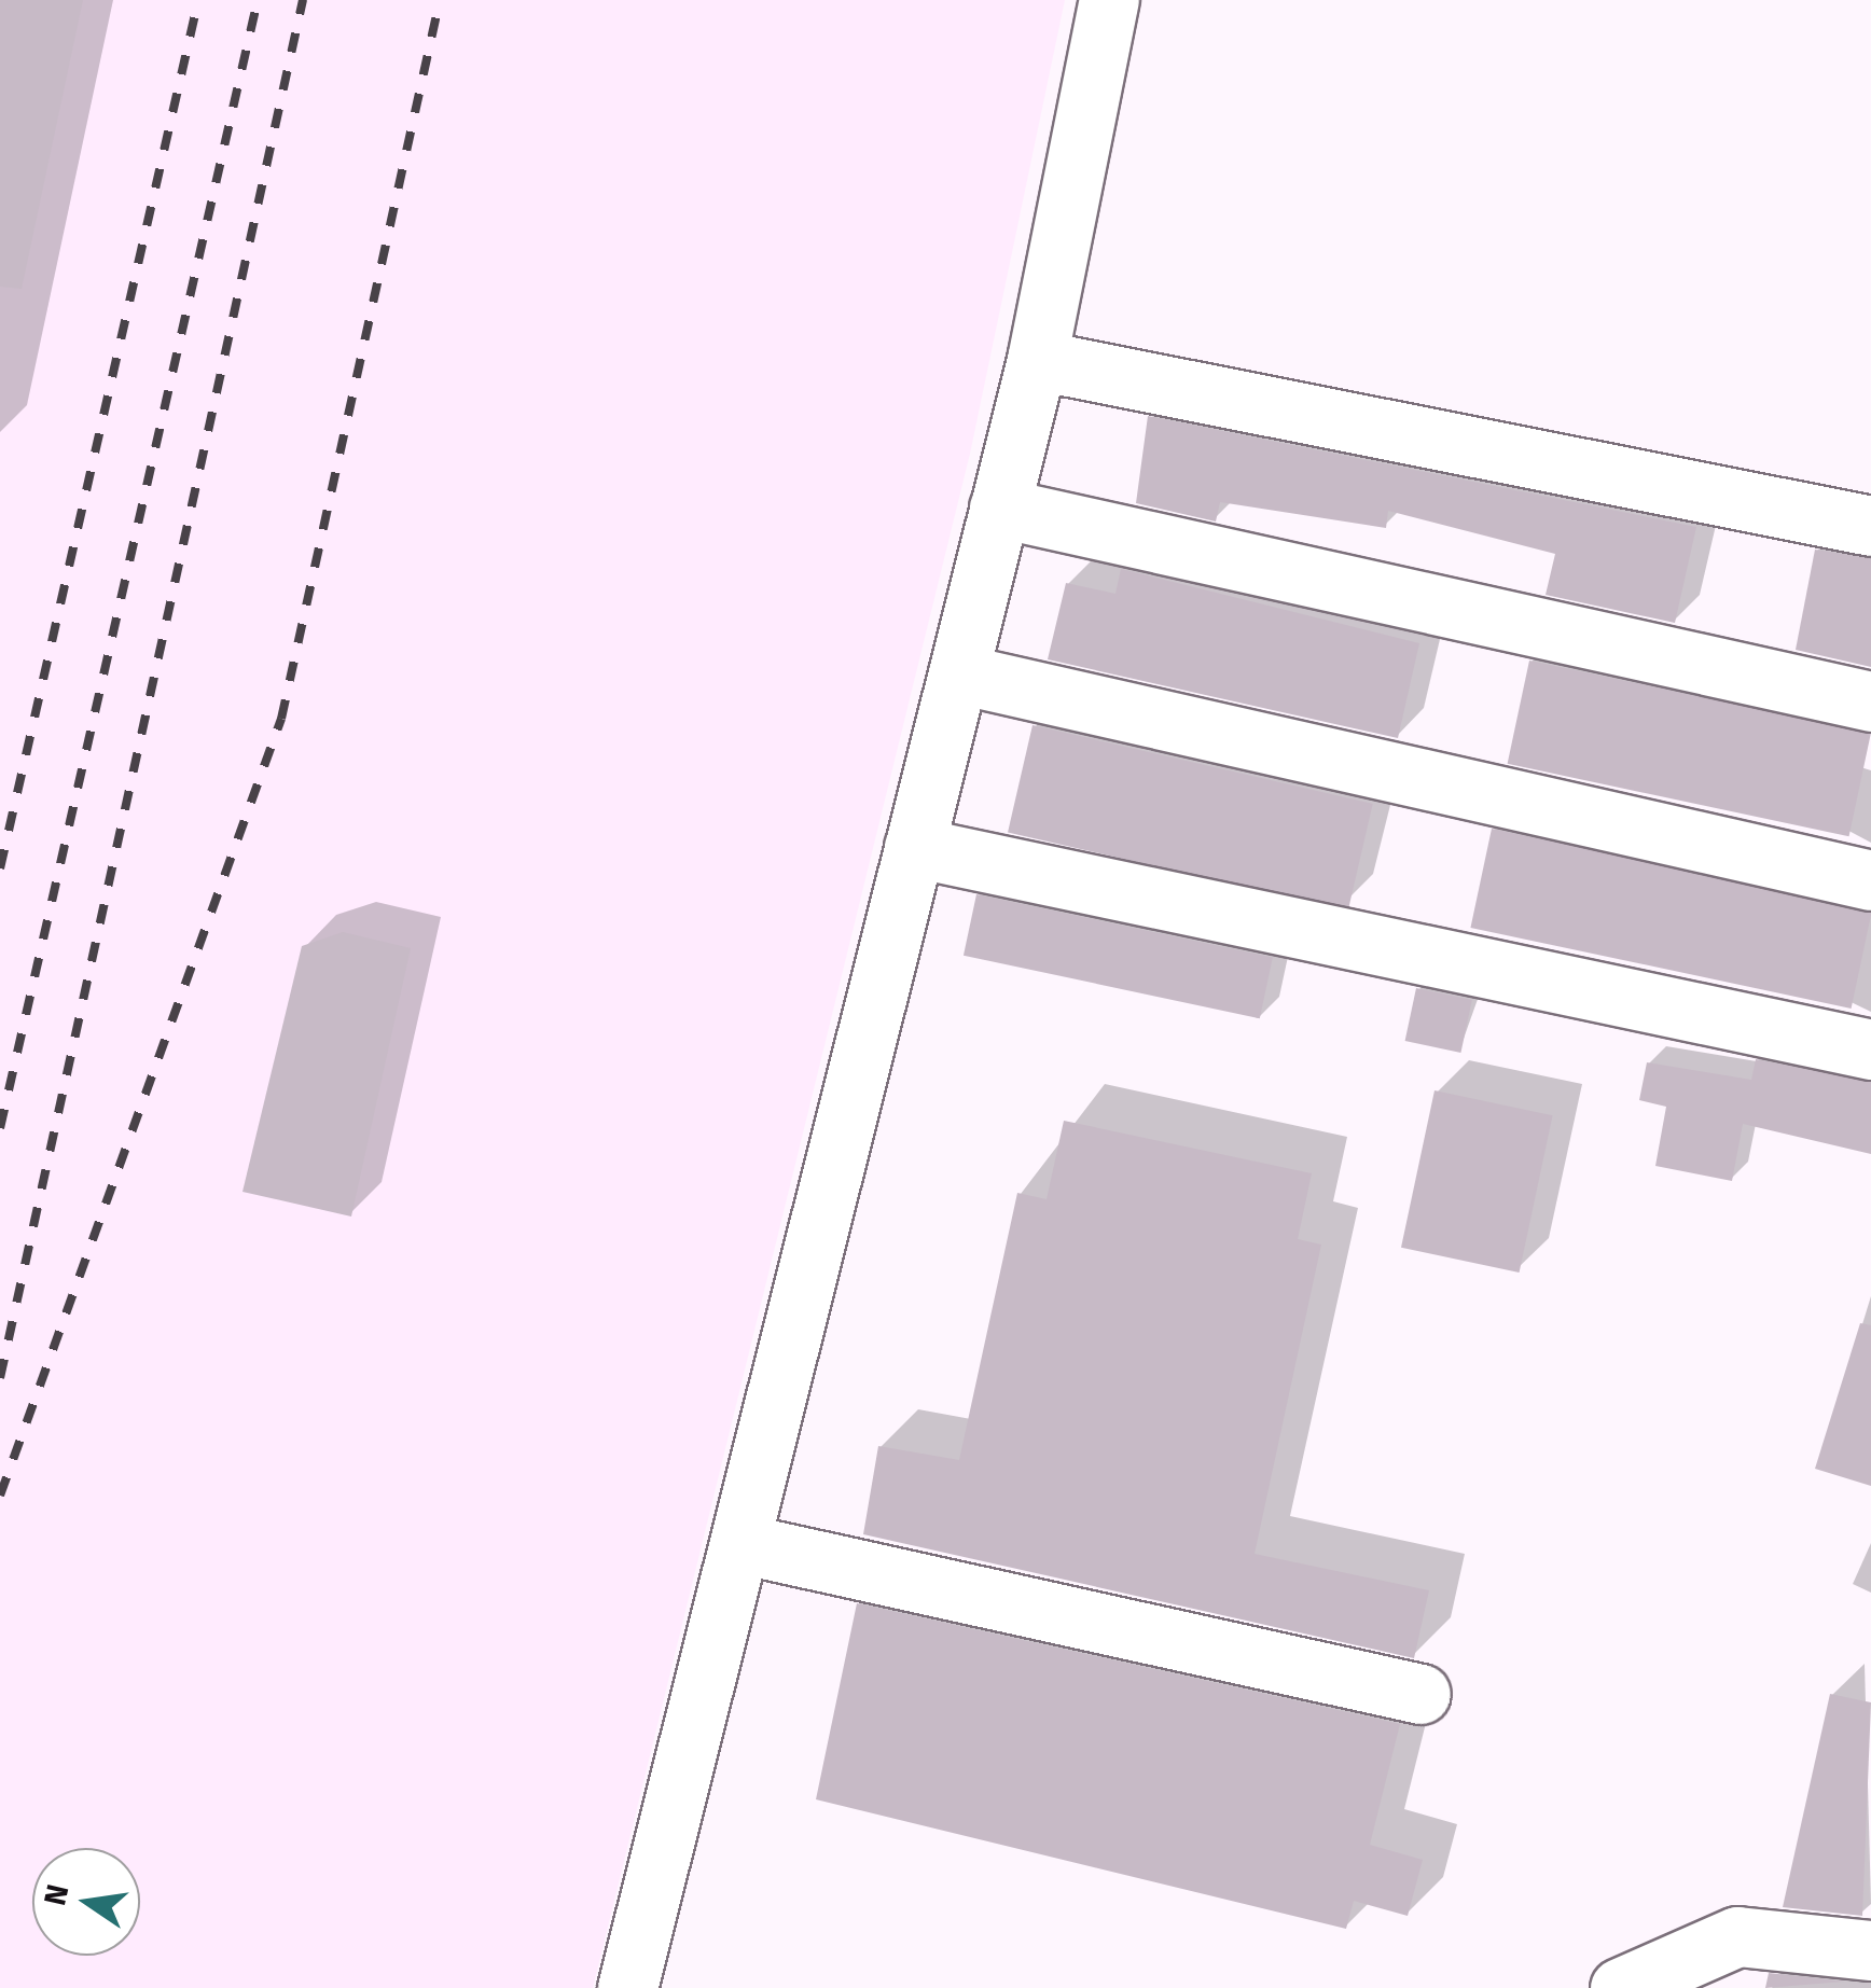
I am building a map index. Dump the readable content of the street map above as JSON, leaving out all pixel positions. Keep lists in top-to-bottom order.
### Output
{
  "north": "left"
}
